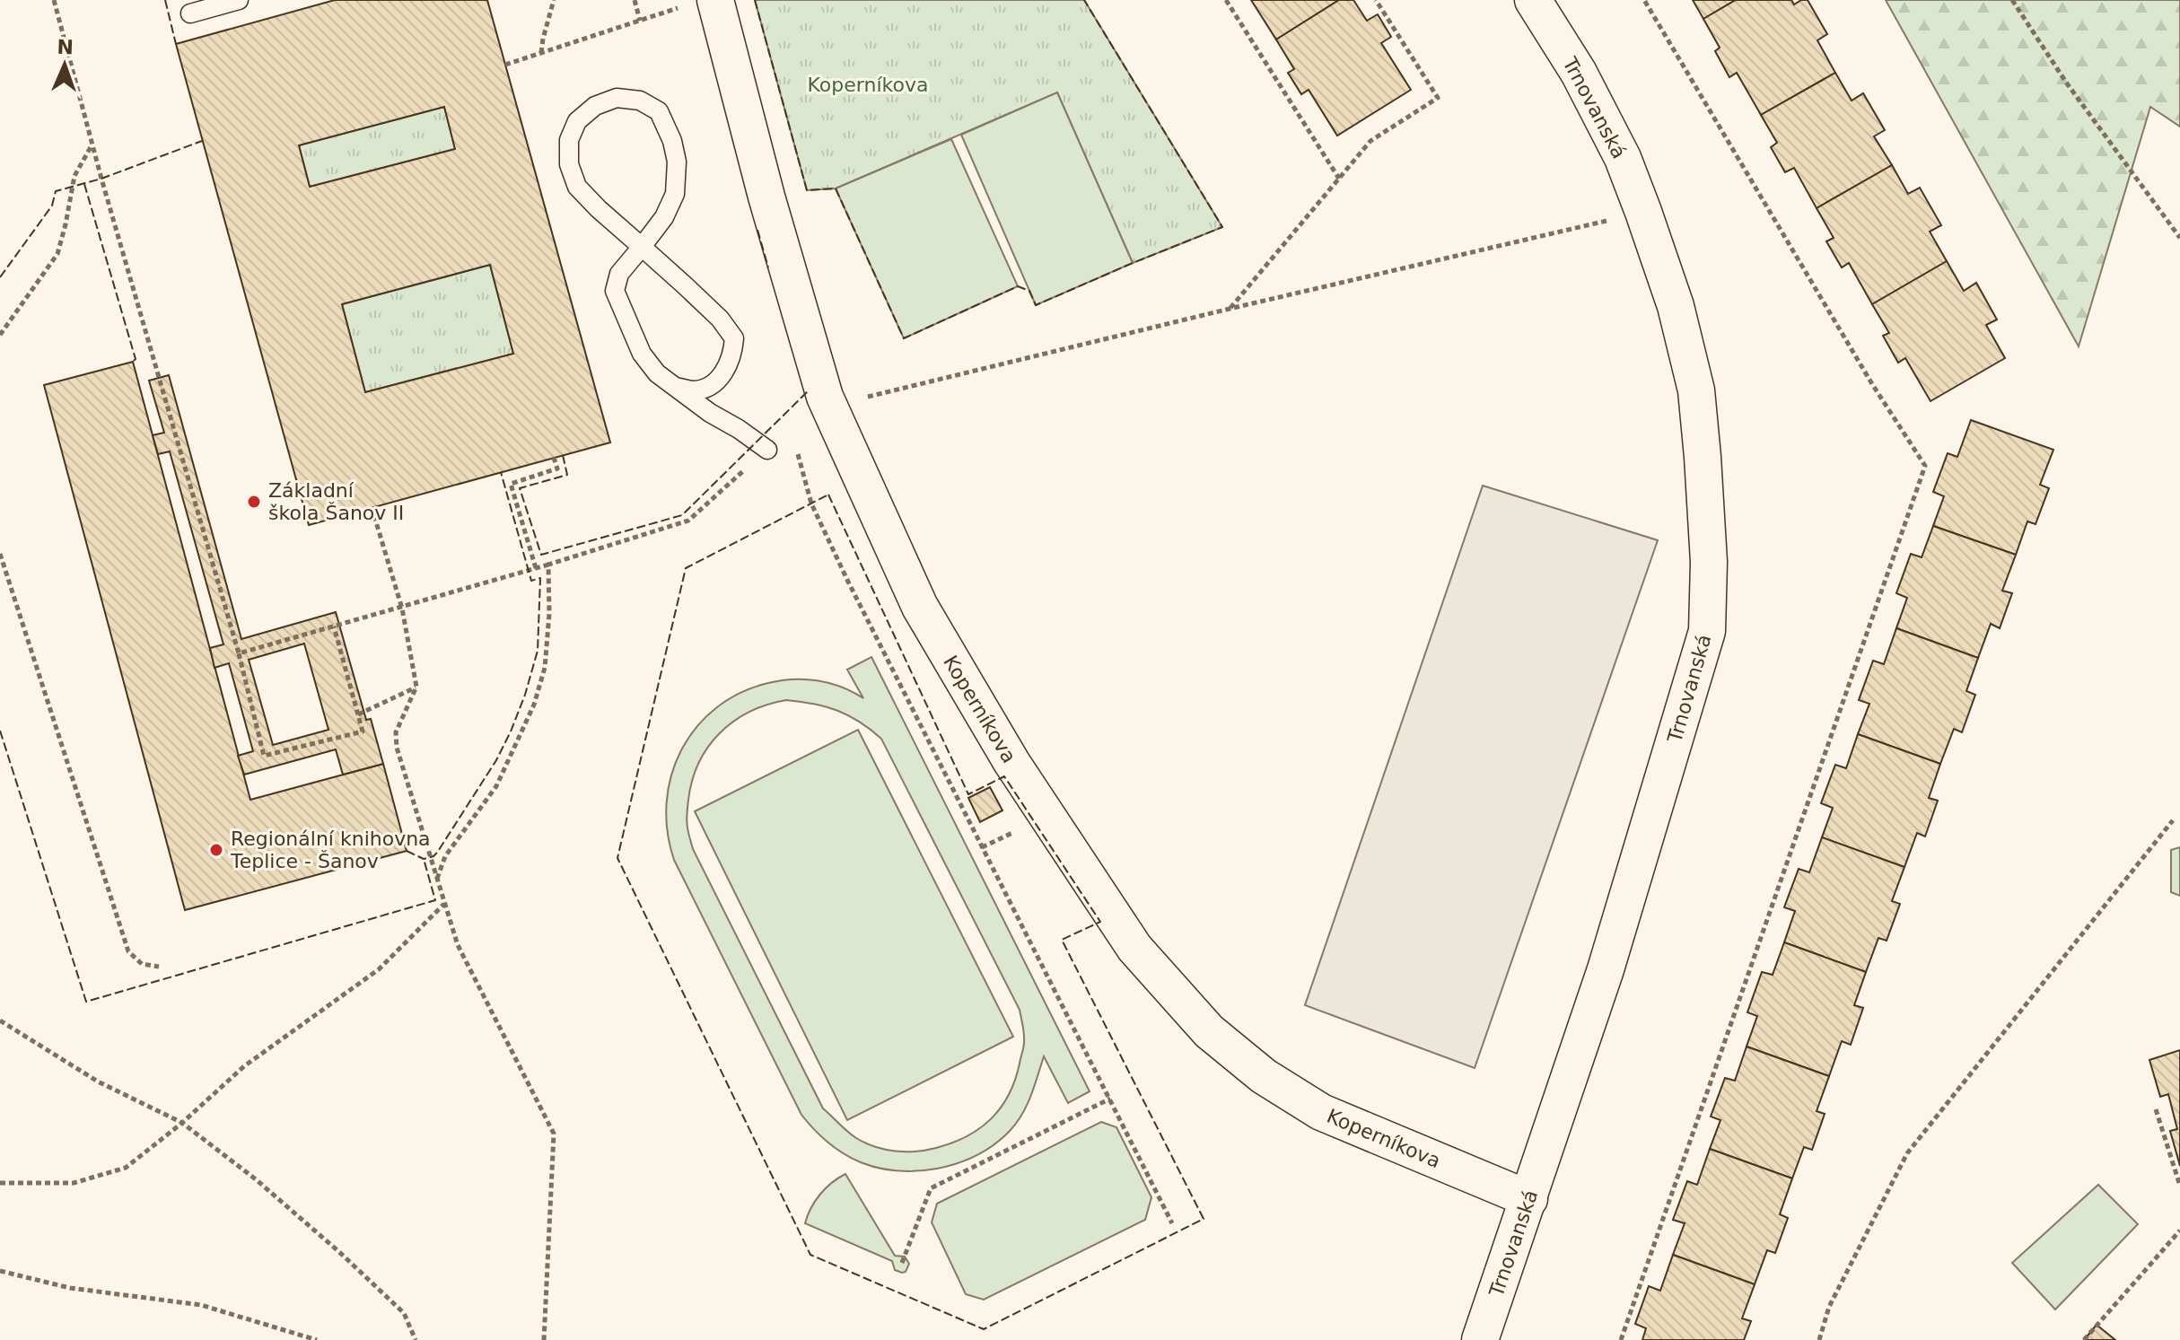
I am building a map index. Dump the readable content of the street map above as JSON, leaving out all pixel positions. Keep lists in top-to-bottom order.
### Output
{
  "streets": {
    "street": ["Trnovanská", "Koperníkova"]
  },
  "crossings": [
    ["Trnovanská", "Koperníkova"]
  ],
  "parks": ["Koperníkova"],
  "places": ["Základní škola Šanov II", "Regionální knihovna Teplice - Šanov"],
  "north": "top"
}
